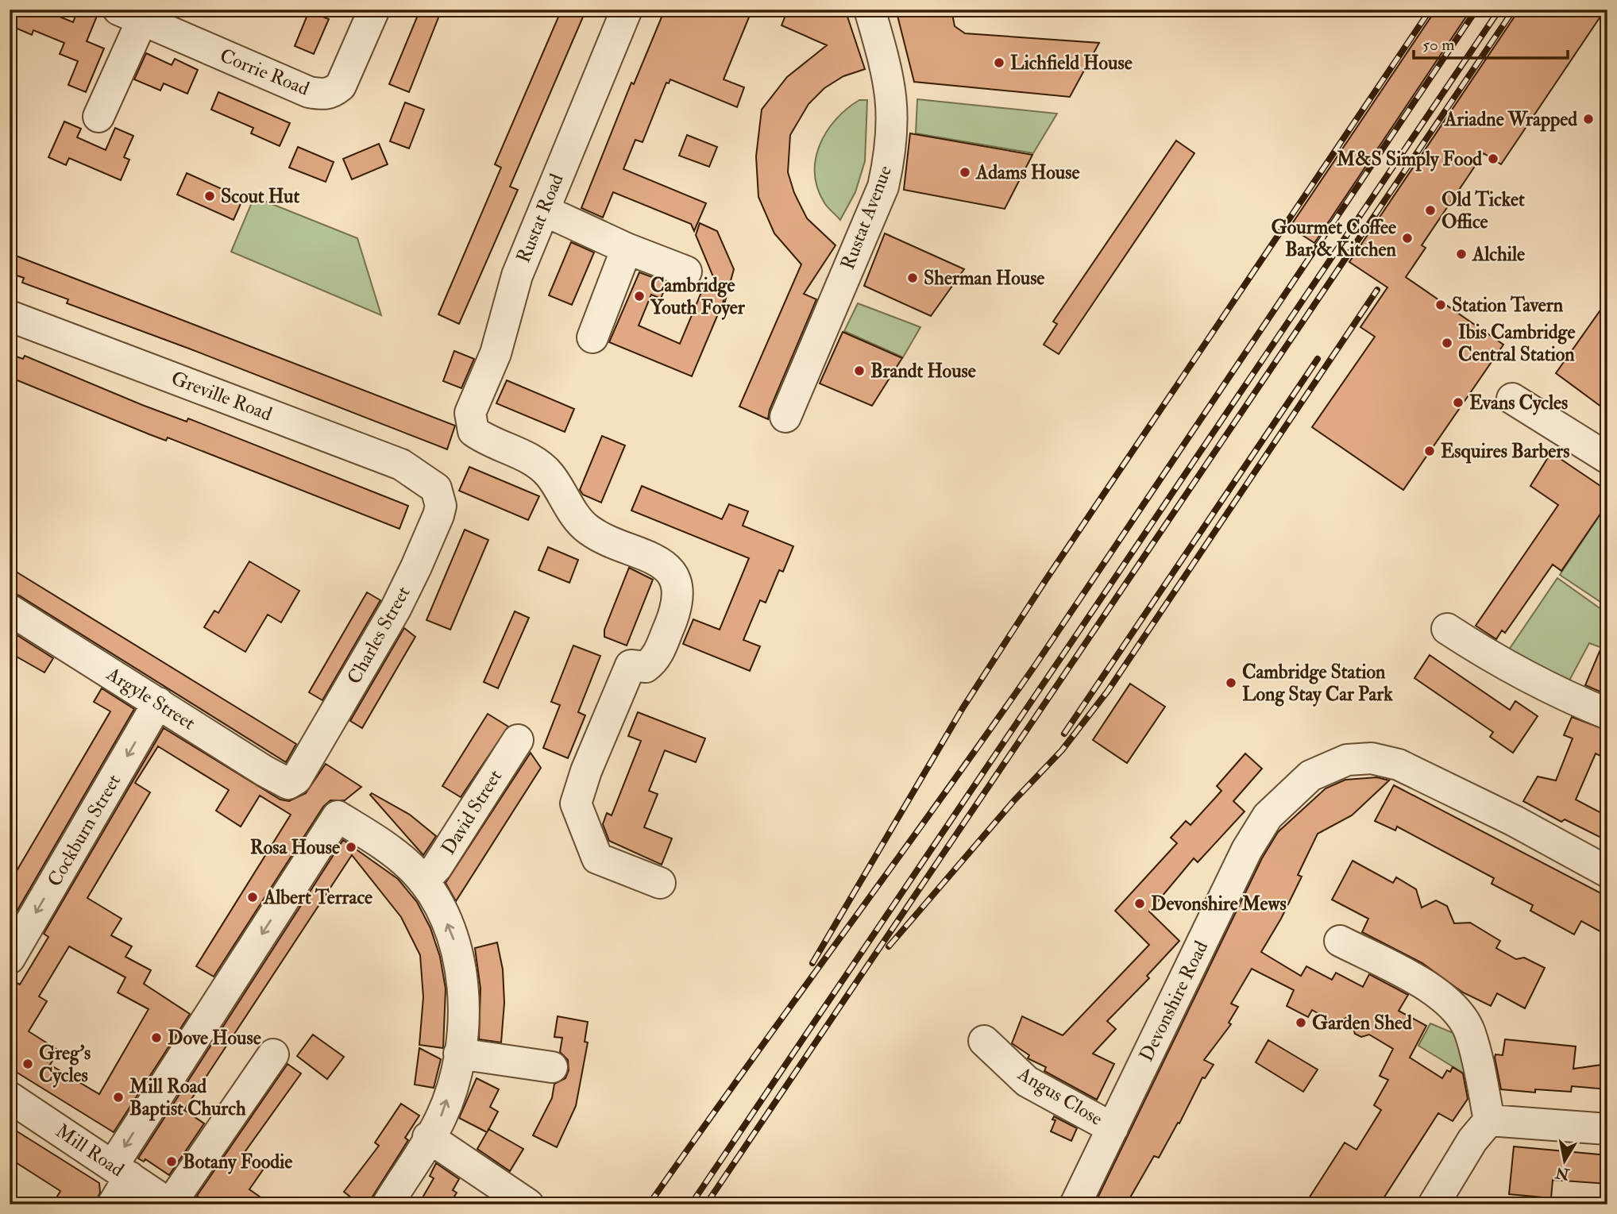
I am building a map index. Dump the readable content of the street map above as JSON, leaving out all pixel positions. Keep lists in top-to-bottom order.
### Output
{
  "streets": {
    "street": [
      "Corrie Road",
      "Rustat Avenue",
      "Rustat Road",
      "Greville Road",
      "Charles Street",
      "Argyle Street",
      "David Street",
      "Cockburn Street",
      "Devonshire Road",
      "Angus Close",
      "Mill Road"
    ]
  },
  "crossings": [
    ["Greville Road", "Charles Street"],
    ["Charles Street", "Argyle Street"],
    ["Argyle Street", "Cockburn Street"],
    ["Devonshire Road", "Angus Close"]
  ],
  "one_way": ["Cockburn Street"],
  "places": [
    "Lichfield House",
    "Ariadne Wrapped",
    "M&S Simply Food",
    "Adams House",
    "Scout Hut",
    "Old Ticket Office",
    "Gourmet Coffee Bar & Kitchen",
    "Alchile",
    "Sherman House",
    "Cambridge Youth Foyer",
    "Station Tavern",
    "Ibis Cambridge Central Station",
    "Brandt House",
    "Evans Cycles",
    "Esquires Barbers",
    "Cambridge Station Long Stay Car Park",
    "Rosa House",
    "Albert Terrace",
    "Devonshire Mews",
    "Garden Shed",
    "Dove House",
    "Greg's Cycles",
    "Mill Road Baptist Church",
    "Botany Foodie"
  ],
  "scale_bar": "50 m",
  "north": "bottom"
}
